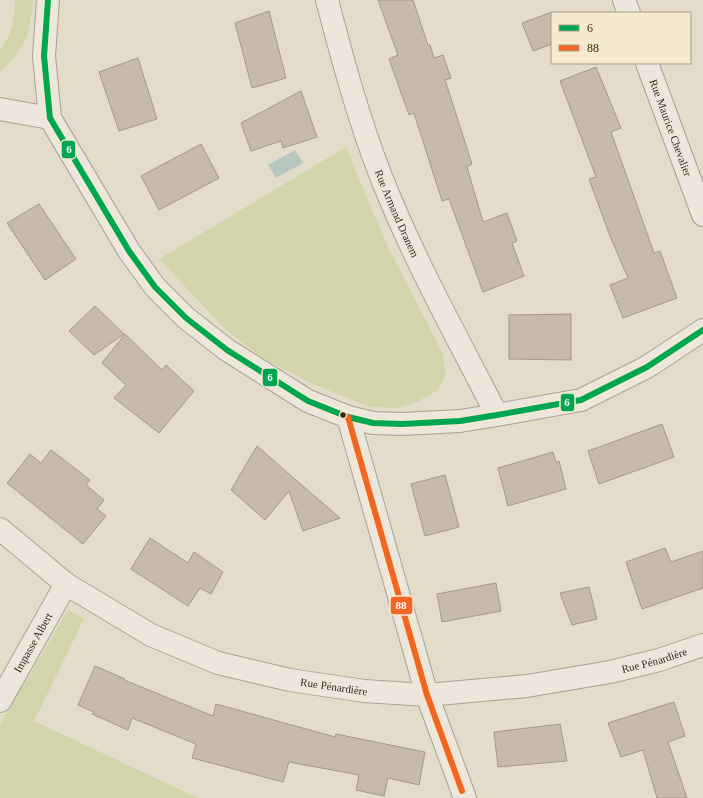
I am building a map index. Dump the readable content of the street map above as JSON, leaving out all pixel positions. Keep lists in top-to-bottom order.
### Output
{
  "streets": {
    "street": [
      "Rue Maurice Chevalier",
      "Rue Armand Dranem",
      "Impasse Albert",
      "Rue Pénardière"
    ]
  },
  "crossings": [
    ["Impasse Albert", "Rue Pénardière"]
  ],
  "lines": ["transit line 6", "transit line 88"],
  "legend": ["6", "88"]
}
